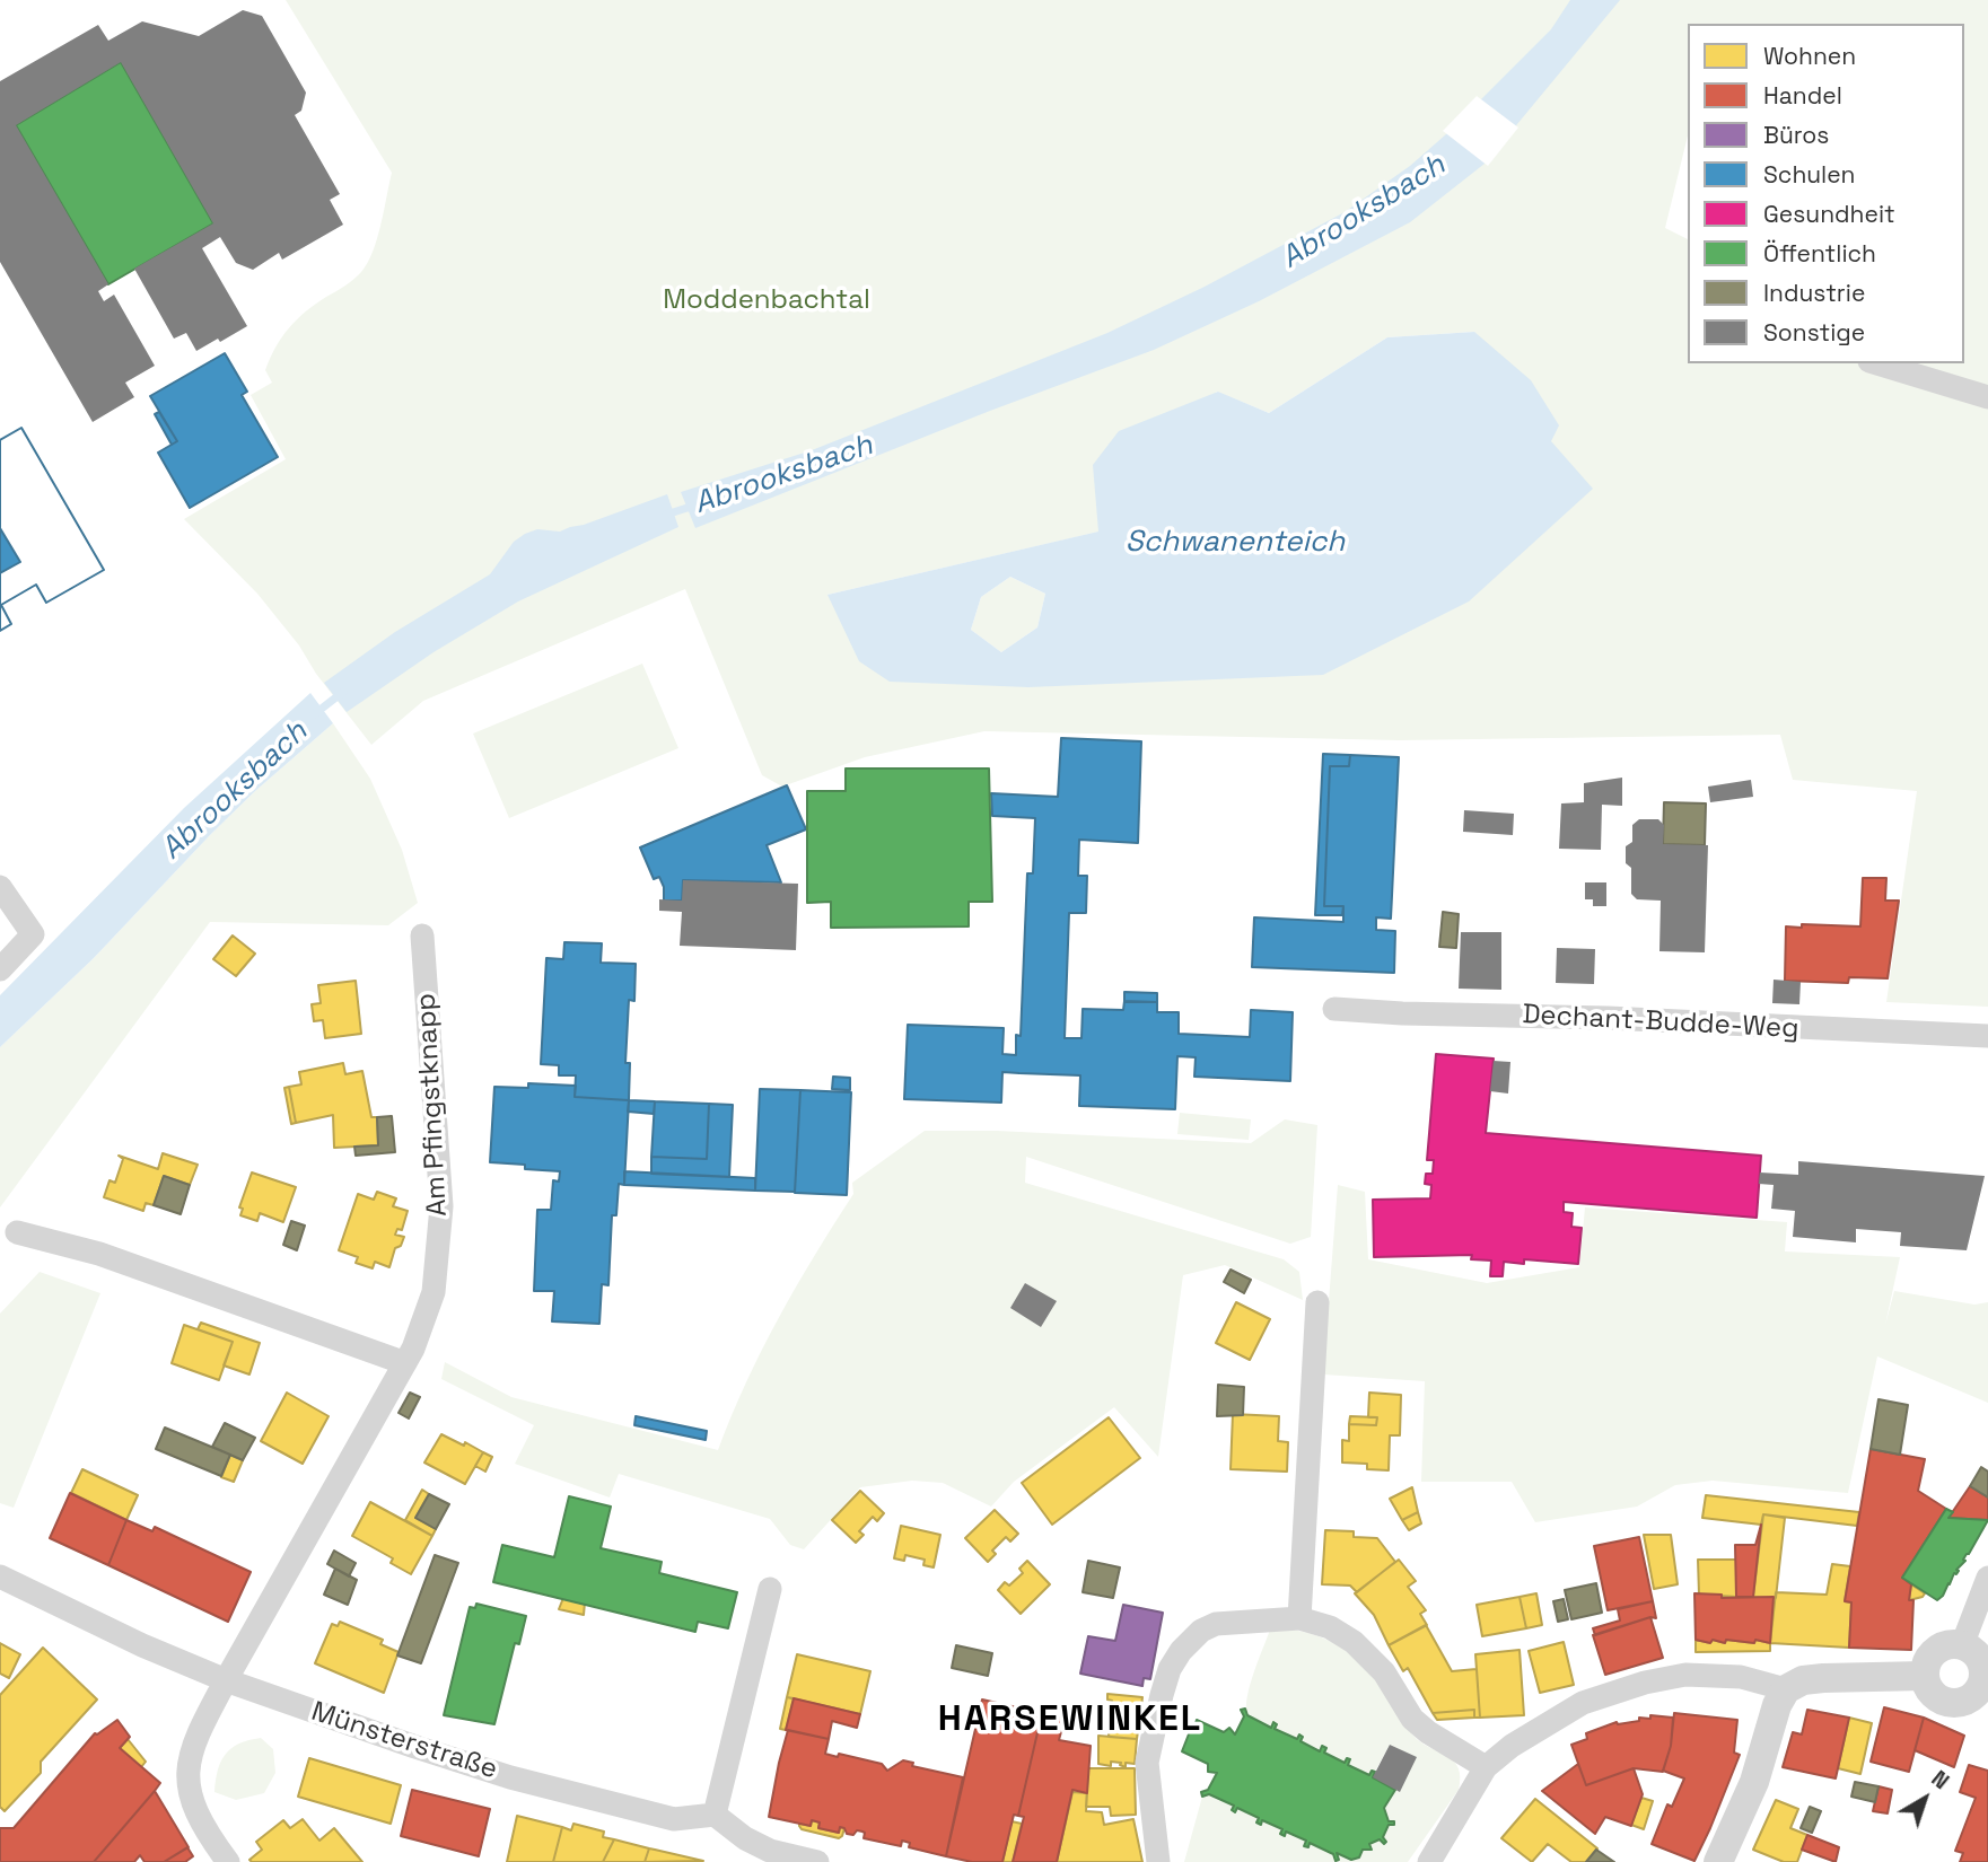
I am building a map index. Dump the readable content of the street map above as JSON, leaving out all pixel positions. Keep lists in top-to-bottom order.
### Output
{
  "streets": {
    "street": ["Dechant-Budde-Weg", "Am Pfingstknapp", "Münsterstraße"]
  },
  "crossings": [
    ["Am Pfingstknapp", "Münsterstraße"]
  ],
  "districts": ["HARSEWINKEL"],
  "water": ["Abrooksbach", "Schwanenteich"],
  "parks": ["Moddenbachtal"],
  "legend": [
    "Wohnen",
    "Handel",
    "Büros",
    "Schulen",
    "Gesundheit",
    "Öffentlich",
    "Industrie",
    "Sonstige"
  ],
  "north": "top right"
}
